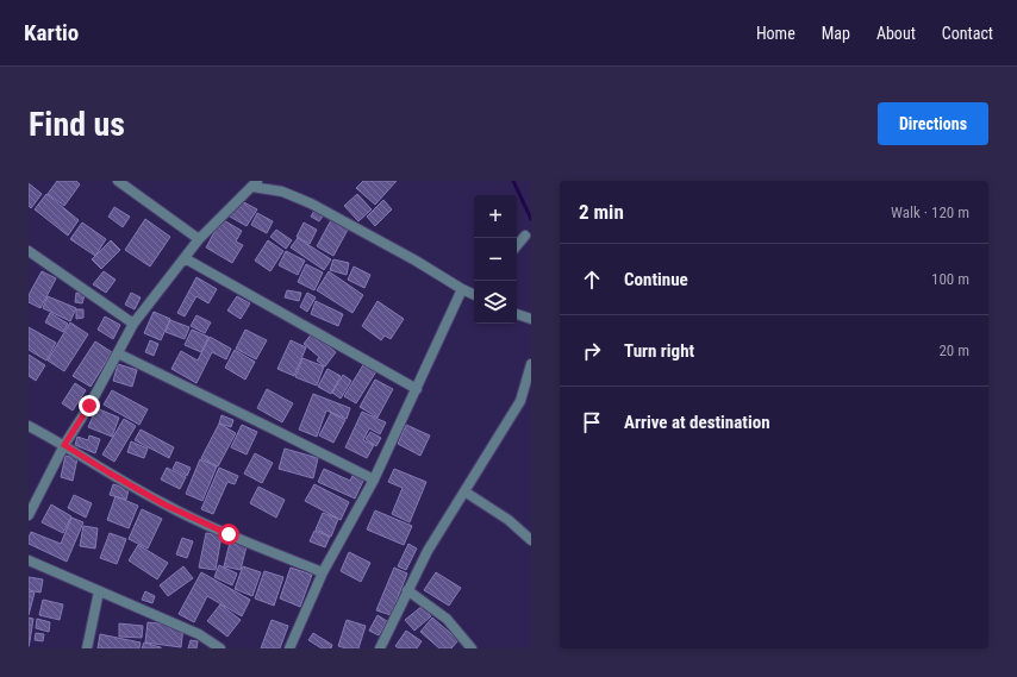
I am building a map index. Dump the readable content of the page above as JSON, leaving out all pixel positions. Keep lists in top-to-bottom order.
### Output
{
  "page": {
    "header": "Kartio",
    "nav": [
      "Home",
      "Map",
      "About",
      "Contact"
    ],
    "buttons": "Directions",
    "title": "Find us",
    "heading": ["2 min", "Walk · 120 m"],
    "map_buttons": ["+", "−"],
    "list": [
      ["Continue", "100 m"],
      ["Turn right", "20 m"],
      "Arrive at destination"
    ]
  }
}
